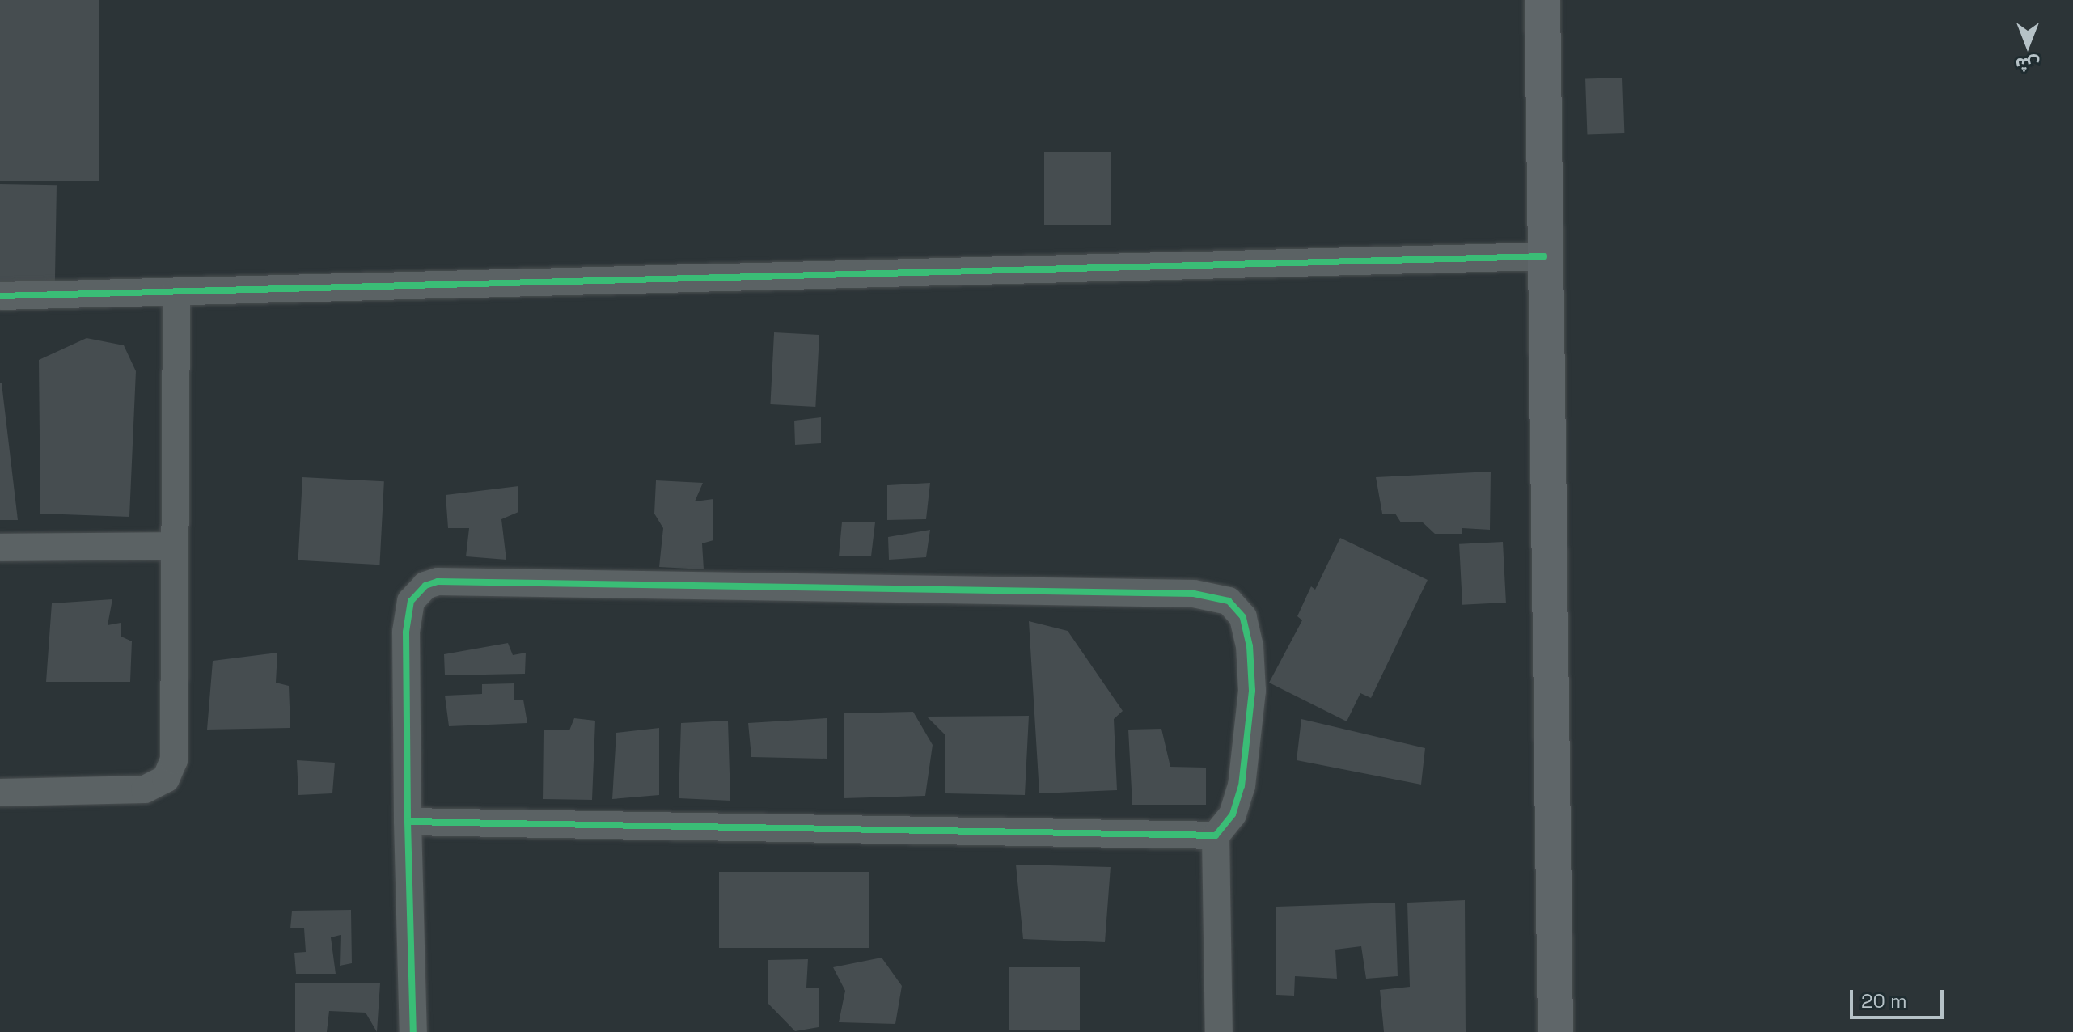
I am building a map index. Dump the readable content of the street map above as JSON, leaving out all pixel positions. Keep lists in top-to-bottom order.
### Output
{
  "scale_bar": "20 m",
  "north": "bottom"
}
